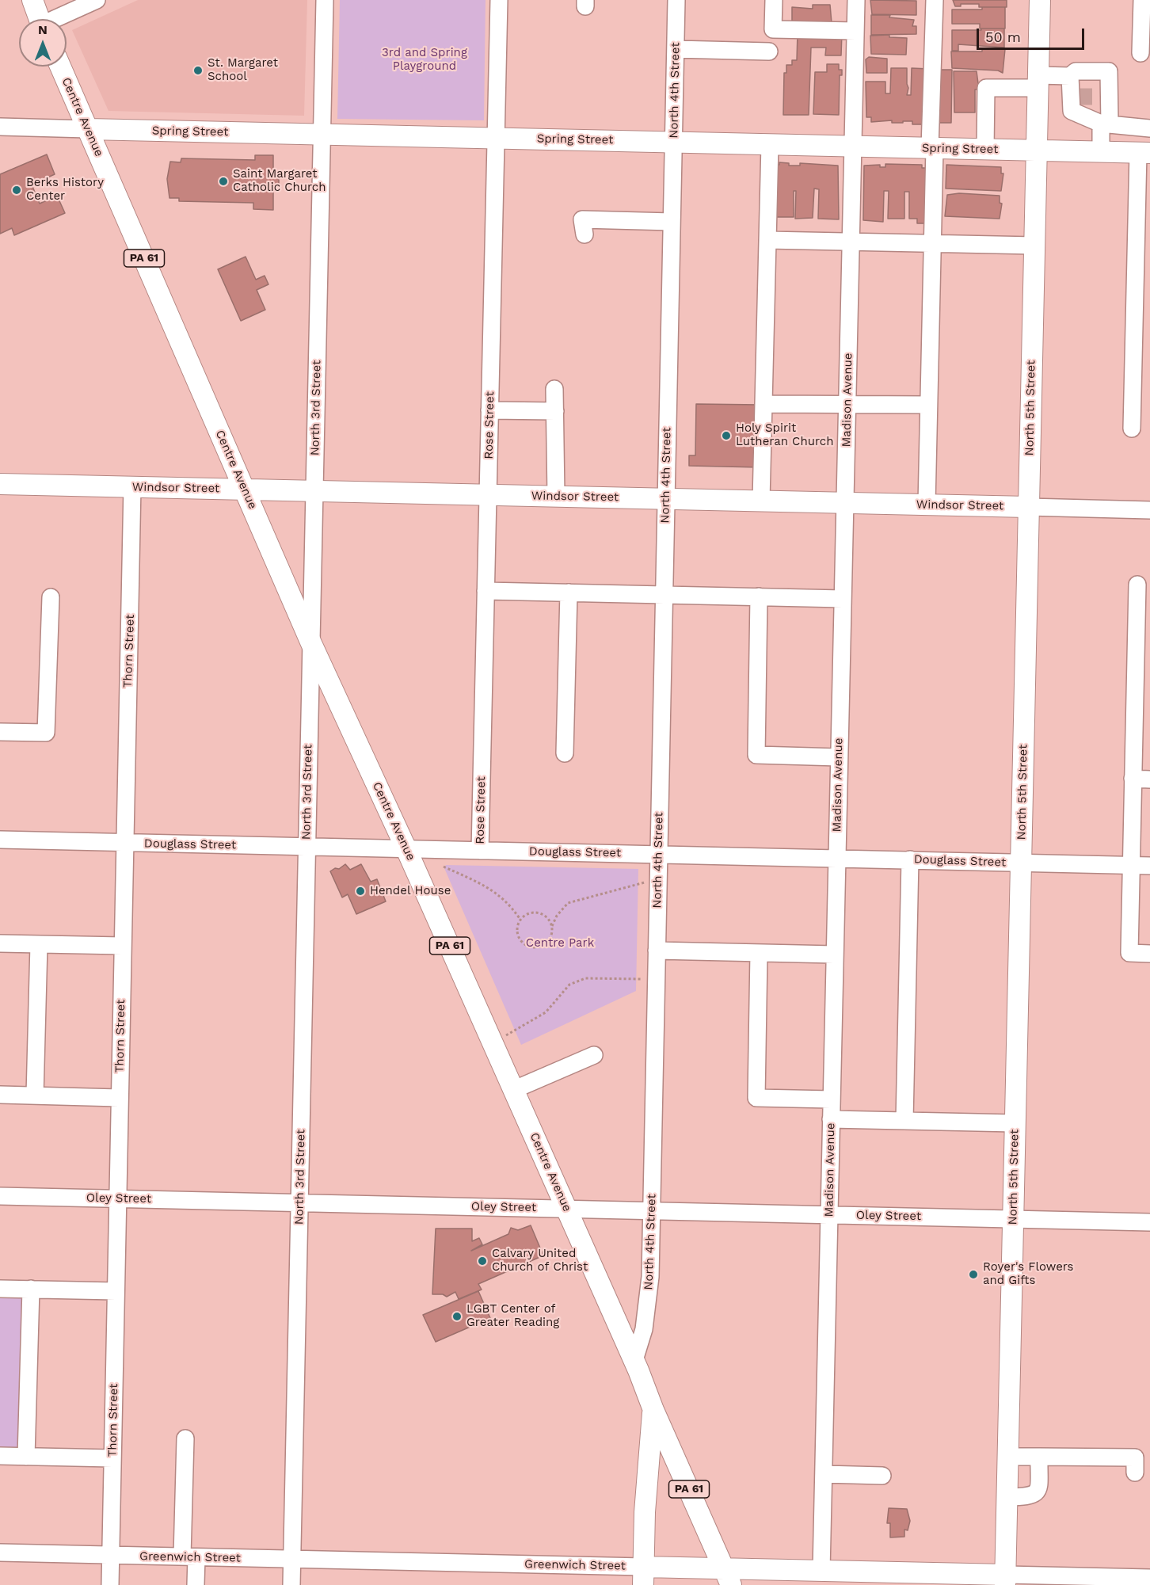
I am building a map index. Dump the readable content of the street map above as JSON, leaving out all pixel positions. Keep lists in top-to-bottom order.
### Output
{
  "streets": {
    "main road": [
      "Centre Avenue",
      "Spring Street",
      "PA 61",
      "North 5th Street",
      "Windsor Street",
      "Greenwich Street"
    ],
    "street": [
      "North 4th Street",
      "Madison Avenue",
      "North 3rd Street",
      "Rose Street",
      "Thorn Street",
      "Douglass Street",
      "Oley Street"
    ]
  },
  "crossings": [
    ["North 4th Street", "Centre Avenue"],
    ["North 4th Street", "Spring Street"],
    ["North 4th Street", "Windsor Street"],
    ["North 4th Street", "Douglass Street"],
    ["North 4th Street", "Oley Street"],
    ["Centre Avenue", "Spring Street"],
    ["Centre Avenue", "PA 61"],
    ["Centre Avenue", "North 3rd Street"],
    ["Centre Avenue", "Windsor Street"],
    ["Centre Avenue", "Douglass Street"],
    ["Centre Avenue", "Oley Street"],
    ["Centre Avenue", "Greenwich Street"],
    ["Spring Street", "Madison Avenue"],
    ["Spring Street", "North 3rd Street"],
    ["Spring Street", "North 5th Street"],
    ["Spring Street", "Rose Street"],
    ["PA 61", "Greenwich Street"],
    ["Madison Avenue", "Windsor Street"],
    ["Madison Avenue", "Douglass Street"],
    ["Madison Avenue", "Oley Street"],
    ["Madison Avenue", "Greenwich Street"],
    ["North 3rd Street", "Windsor Street"],
    ["North 3rd Street", "Douglass Street"],
    ["North 3rd Street", "Oley Street"],
    ["North 3rd Street", "Greenwich Street"],
    ["North 5th Street", "Windsor Street"],
    ["North 5th Street", "Douglass Street"],
    ["North 5th Street", "Oley Street"],
    ["North 5th Street", "Greenwich Street"],
    ["Rose Street", "Windsor Street"],
    ["Rose Street", "Douglass Street"],
    ["Windsor Street", "Thorn Street"],
    ["Thorn Street", "Douglass Street"],
    ["Thorn Street", "Oley Street"],
    ["Thorn Street", "Greenwich Street"]
  ],
  "parks": ["3rd and Spring Playground", "Centre Park"],
  "places": [
    "St. Margaret School",
    "Saint Margaret Catholic Church",
    "Berks History Center",
    "Holy Spirit Lutheran Church",
    "Hendel House",
    "Calvary United Church of Christ",
    "Royer's Flowers and Gifts",
    "LGBT Center of Greater Reading"
  ],
  "scale_bar": "50 m",
  "north": "top"
}
